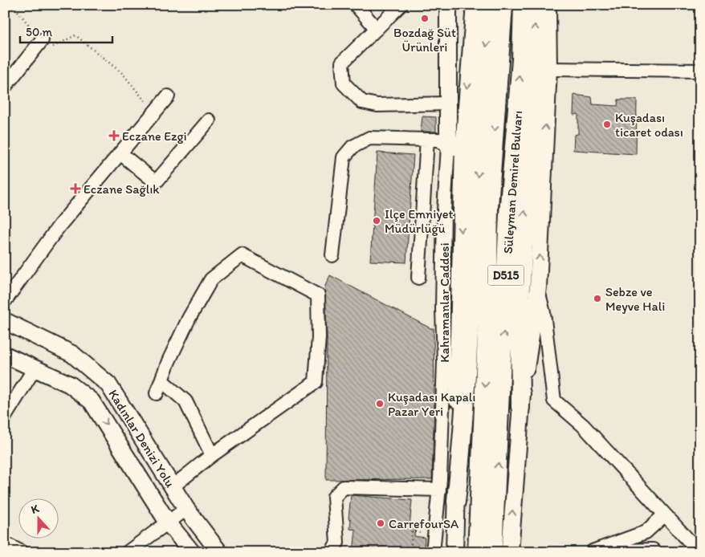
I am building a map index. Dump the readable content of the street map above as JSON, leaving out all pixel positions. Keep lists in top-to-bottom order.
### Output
{
  "streets": {
    "highway": ["Süleyman Demirel Bulvarı", "D515"],
    "main road": ["Kahramanlar Caddesi", "Kadınlar Denizi Yolu"]
  },
  "places": {
    "other": [
      "Bozdağ Süt Ürünleri",
      "Kuşadası ticaret odası",
      "Ilçe Emniyet Müdürlüğü",
      "Sebze ve Meyve Hali",
      "Kuşadası Kapalı Pazar Yeri",
      "CarrefourSA"
    ],
    "health": ["Eczane Ezgi", "Eczane Sağlık"]
  },
  "scale_bar": "50 m",
  "north": "top"
}
